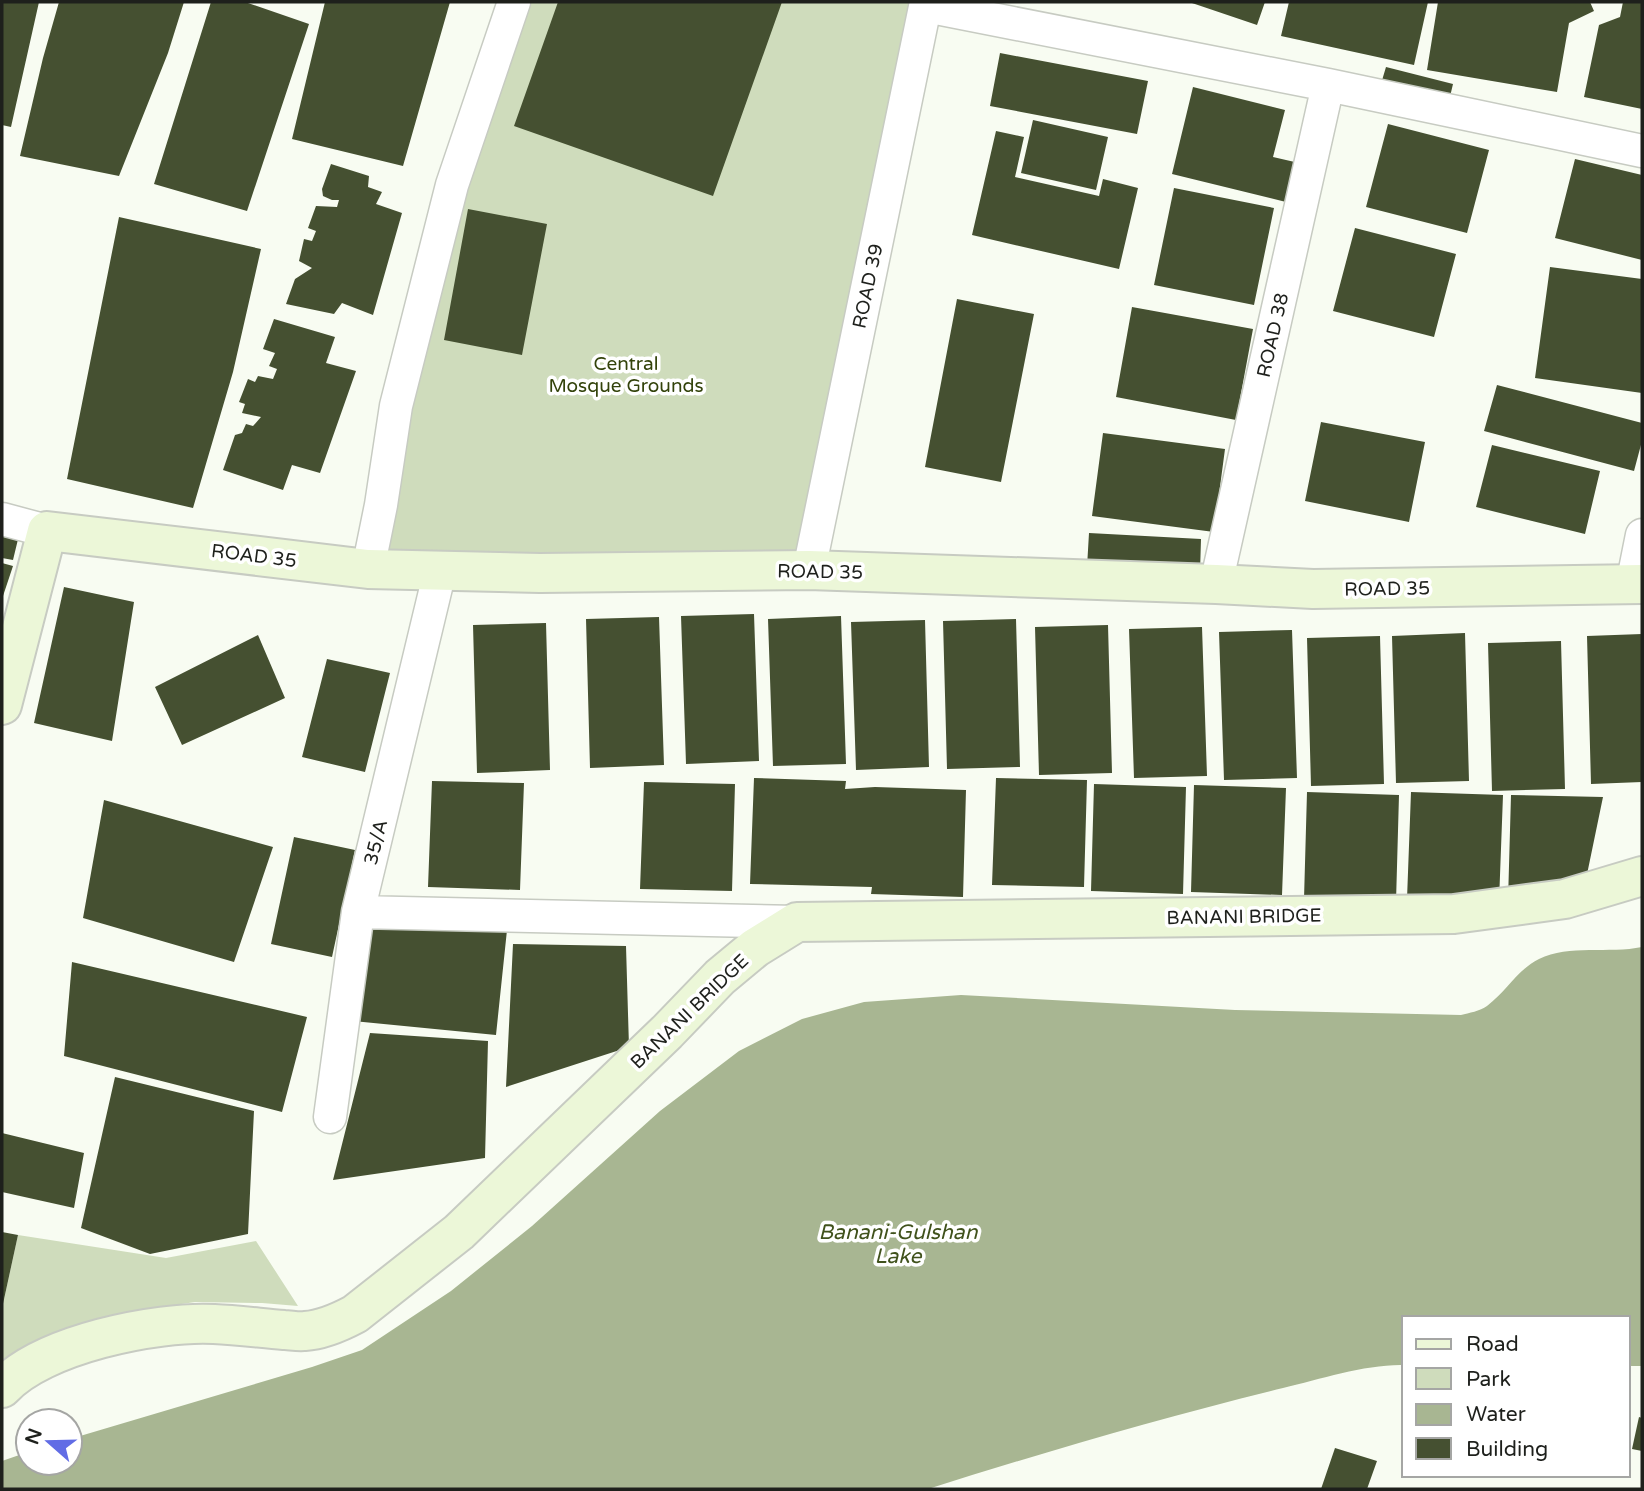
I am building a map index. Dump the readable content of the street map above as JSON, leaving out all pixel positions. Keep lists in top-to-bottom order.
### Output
{
  "streets": {
    "main road": ["ROAD 35", "BANANI BRIDGE"],
    "street": ["ROAD 39", "ROAD 38", "35/A"]
  },
  "crossings": [
    ["ROAD 39", "ROAD 35"],
    ["ROAD 38", "ROAD 35"],
    ["ROAD 35", "35/A"]
  ],
  "water": ["Banani-Gulshan Lake"],
  "parks": ["Central Mosque Grounds"],
  "legend": [
    "Road",
    "Park",
    "Water",
    "Building"
  ],
  "north": "left"
}
